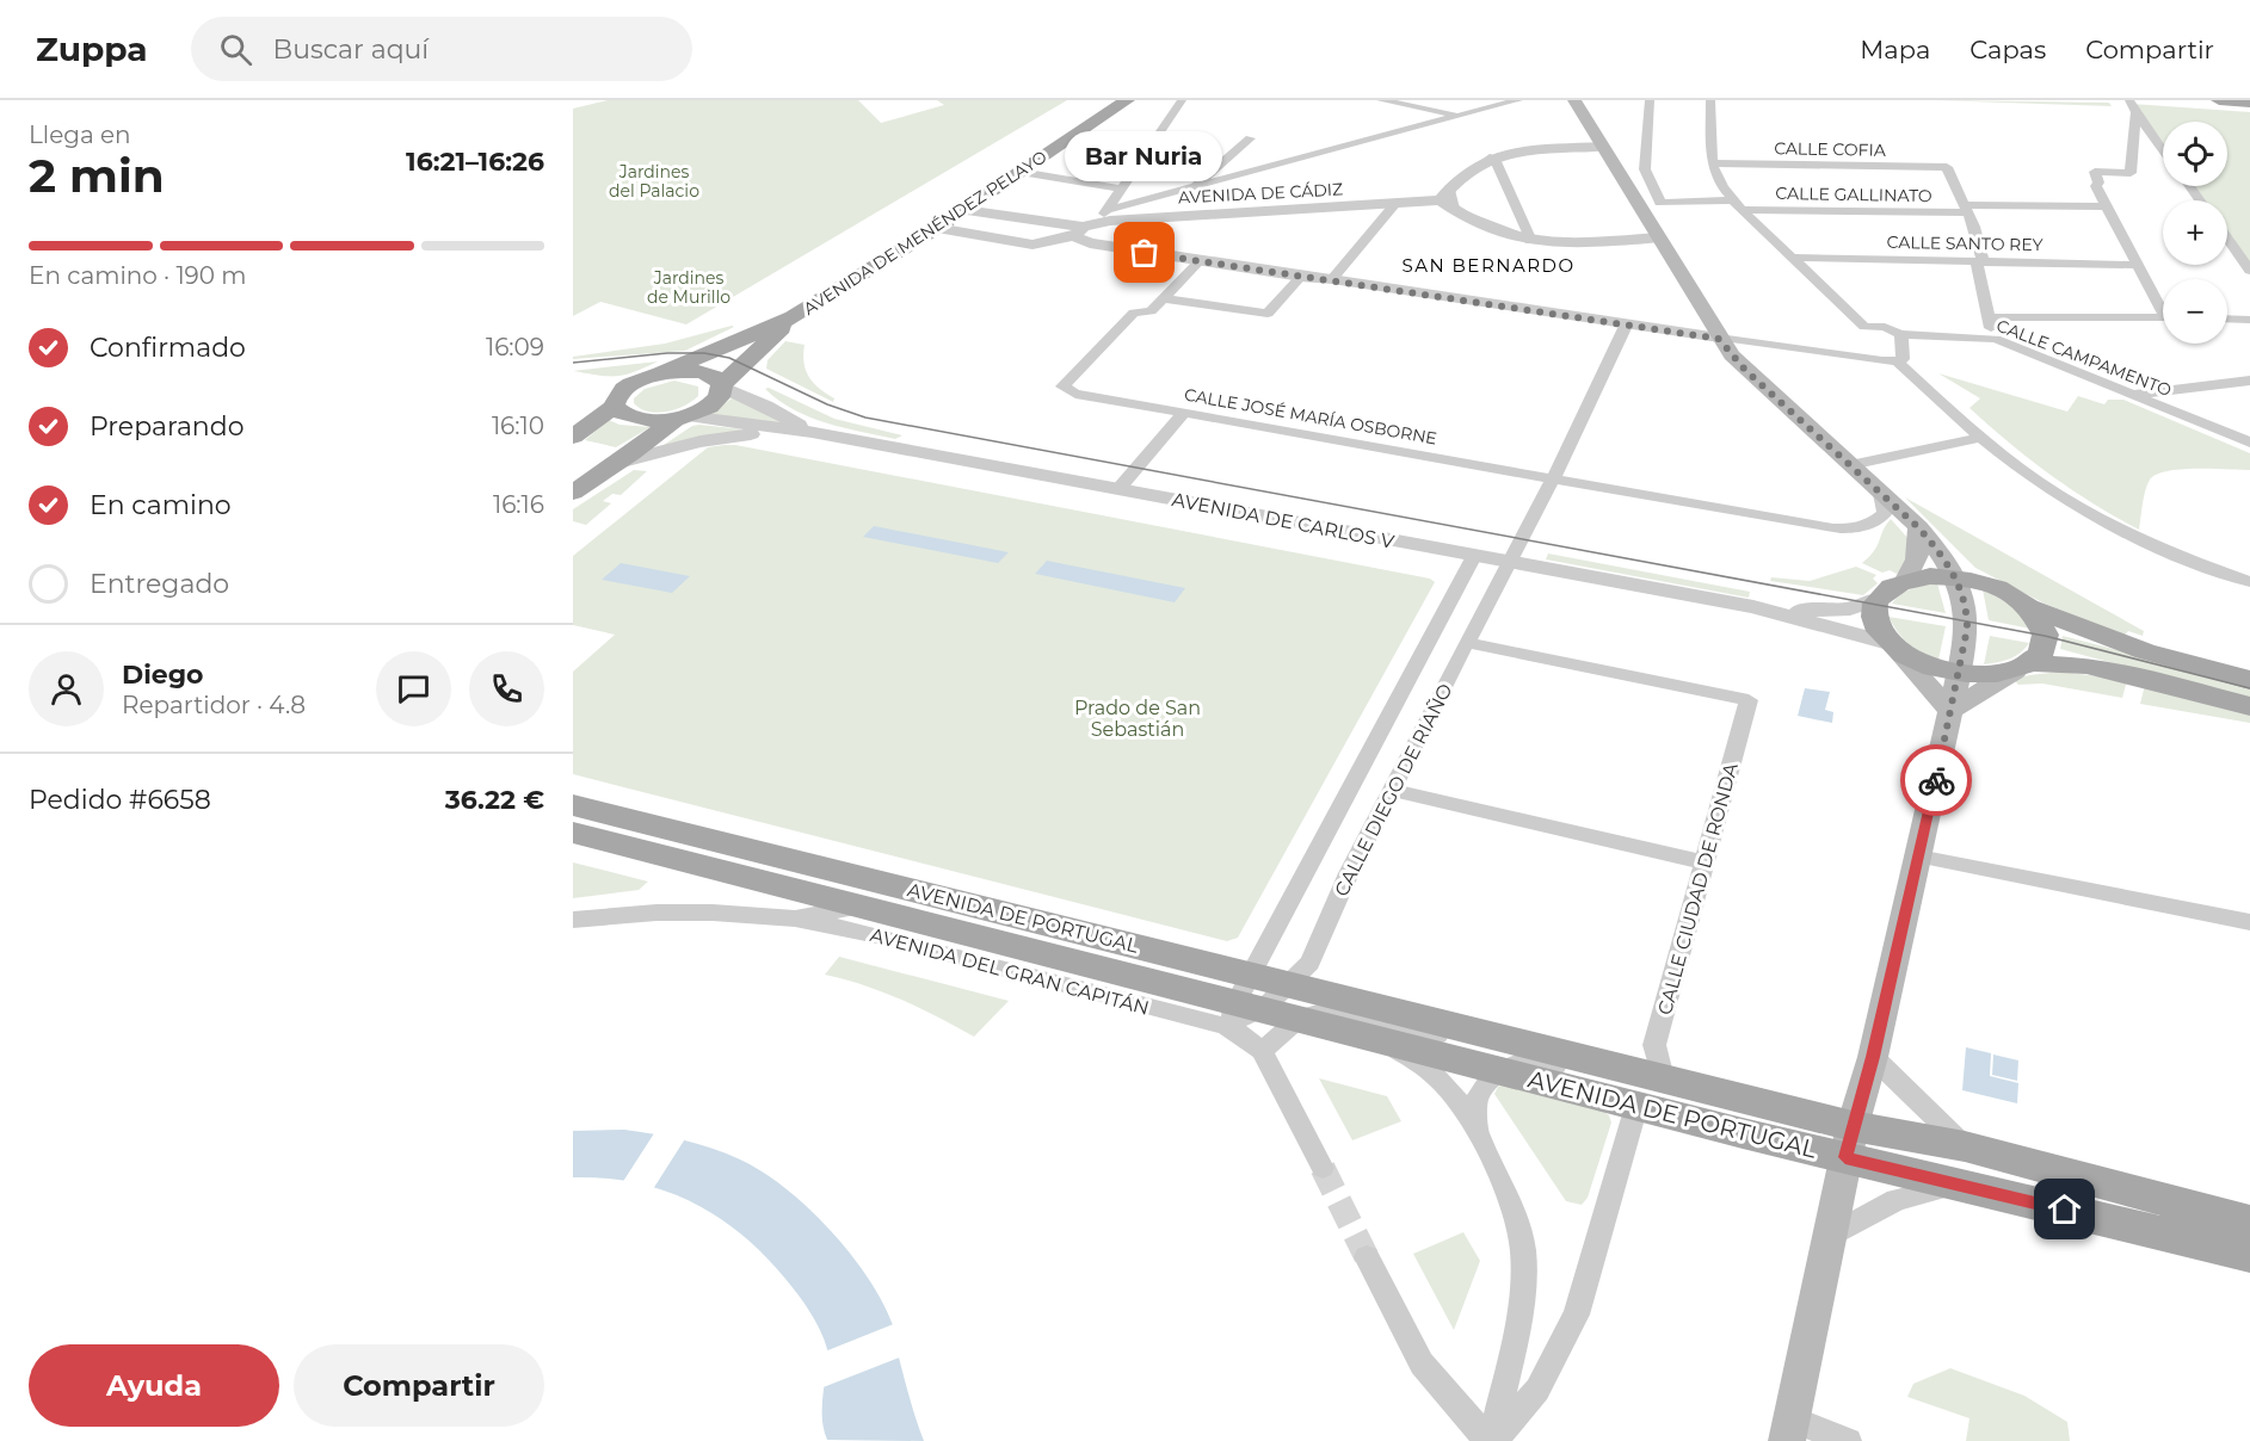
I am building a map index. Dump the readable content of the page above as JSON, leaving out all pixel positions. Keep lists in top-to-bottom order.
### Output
{
  "streets": {
    "main road": ["AVENIDA DE MENÉNDEZ PELAYO", "AVENIDA DE PORTUGAL"],
    "street": [
      "CALLE COFIA",
      "AVENIDA DE CÁDIZ",
      "CALLE GALLINATO",
      "CALLE SANTO REY",
      "CALLE CAMPAMENTO",
      "CALLE JOSÉ MARÍA OSBORNE",
      "AVENIDA DE CARLOS V",
      "CALLE DIEGO DE RIAÑO",
      "CALLE CIUDAD DE RONDA",
      "AVENIDA DEL GRAN CAPITÁN"
    ]
  },
  "crossings": [
    ["CALLE COFIA", "CALLE GALLINATO"],
    ["AVENIDA DE CÁDIZ", "AVENIDA DE MENÉNDEZ PELAYO"],
    ["CALLE JOSÉ MARÍA OSBORNE", "CALLE DIEGO DE RIAÑO"],
    ["AVENIDA DE CARLOS V", "CALLE DIEGO DE RIAÑO"],
    ["CALLE DIEGO DE RIAÑO", "CALLE CIUDAD DE RONDA"],
    ["CALLE DIEGO DE RIAÑO", "AVENIDA DE PORTUGAL"],
    ["CALLE DIEGO DE RIAÑO", "AVENIDA DEL GRAN CAPITÁN"],
    ["CALLE CIUDAD DE RONDA", "AVENIDA DE PORTUGAL"],
    ["AVENIDA DE PORTUGAL", "AVENIDA DEL GRAN CAPITÁN"]
  ],
  "districts": ["SAN BERNARDO"],
  "parks": ["Jardines del Palacio", "Jardines de Murillo", "Prado de San Sebastián"],
  "places": ["Bar Nuria"],
  "page": {
    "header": "Zuppa",
    "search": "Buscar aquí",
    "nav": ["Mapa", "Capas", "Compartir"],
    "heading": ["2 min", "Llega en", "16:21–16:26"],
    "panel": [
      "Diego",
      "Repartidor · 4.8",
      "Pedido #6658",
      "36.22 €"
    ],
    "map_buttons": ["+", "−"],
    "bubble": "Bar Nuria",
    "bar": "En camino · 190 m",
    "list": [
      ["Confirmado", "16:09"],
      ["Preparando", "16:10"],
      ["En camino", "16:16"],
      "Entregado"
    ],
    "buttons": ["Ayuda", "Compartir"]
  }
}
